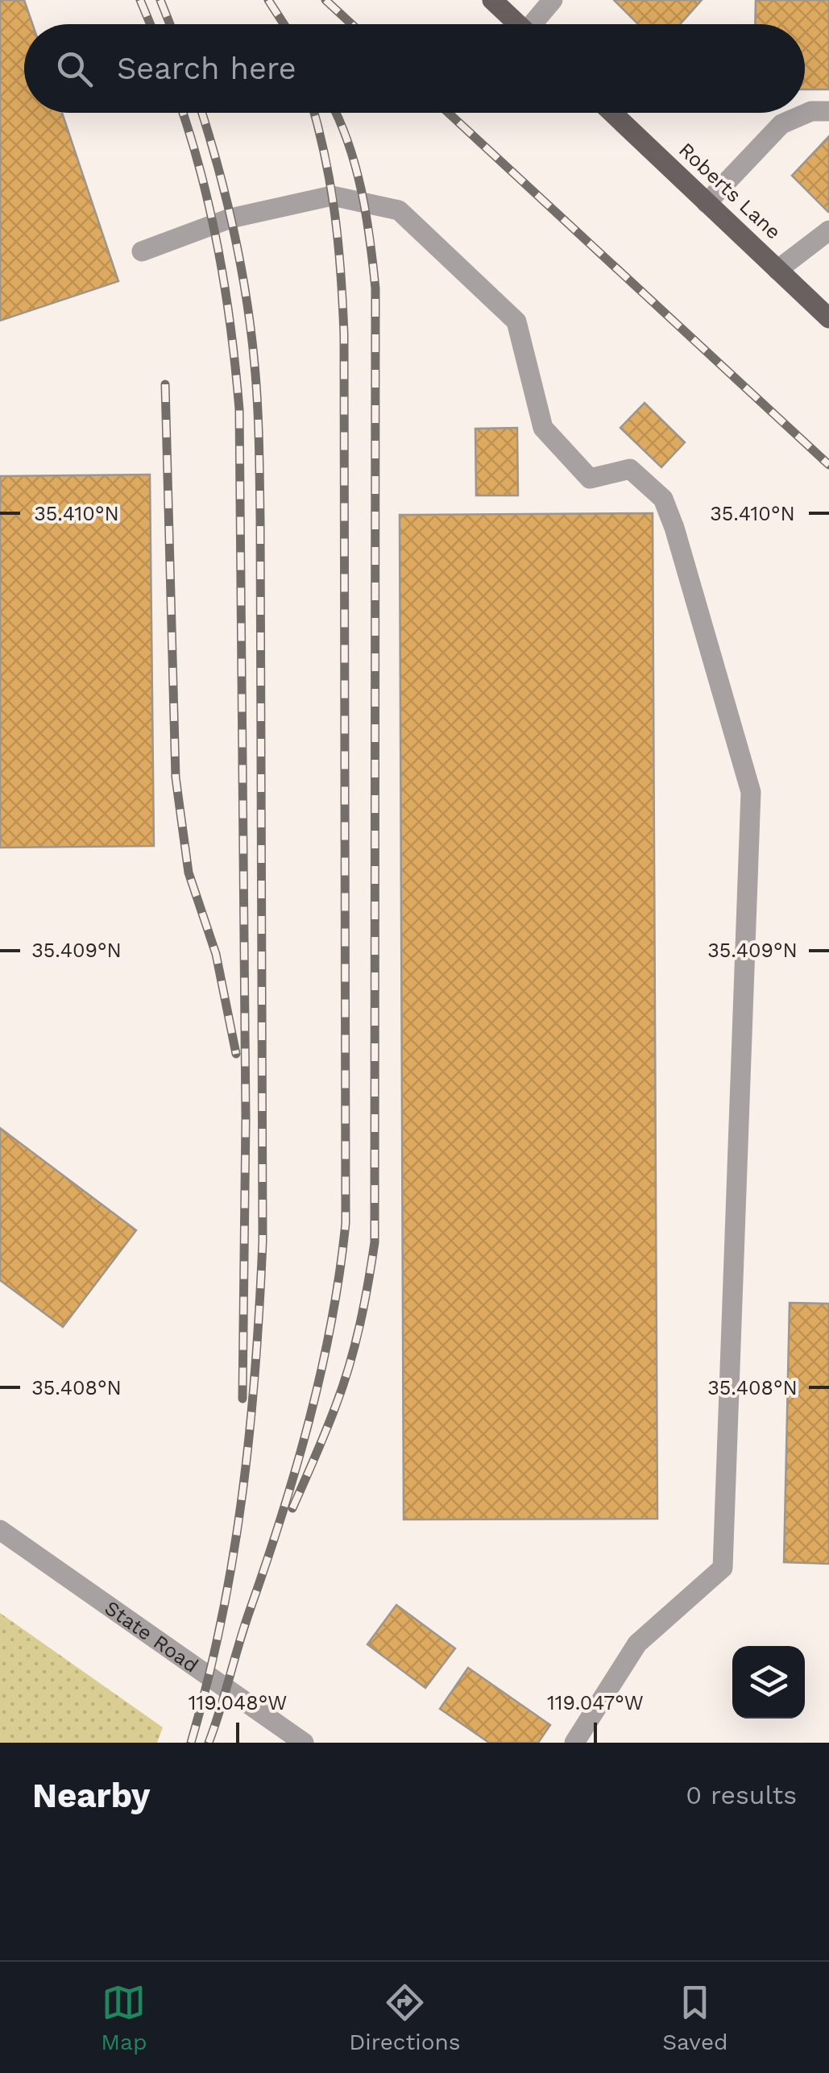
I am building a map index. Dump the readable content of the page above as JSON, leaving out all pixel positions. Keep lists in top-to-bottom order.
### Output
{
  "streets": {
    "main road": ["Roberts Lane"],
    "street": ["State Road"]
  },
  "page": {
    "search": "Search here",
    "heading": ["Nearby", "0 results"],
    "nav": ["Map", "Directions", "Saved"]
  },
  "coordinates": [
    "35.410°N",
    "35.409°N",
    "35.408°N",
    "119.048°W",
    "119.047°W"
  ]
}
